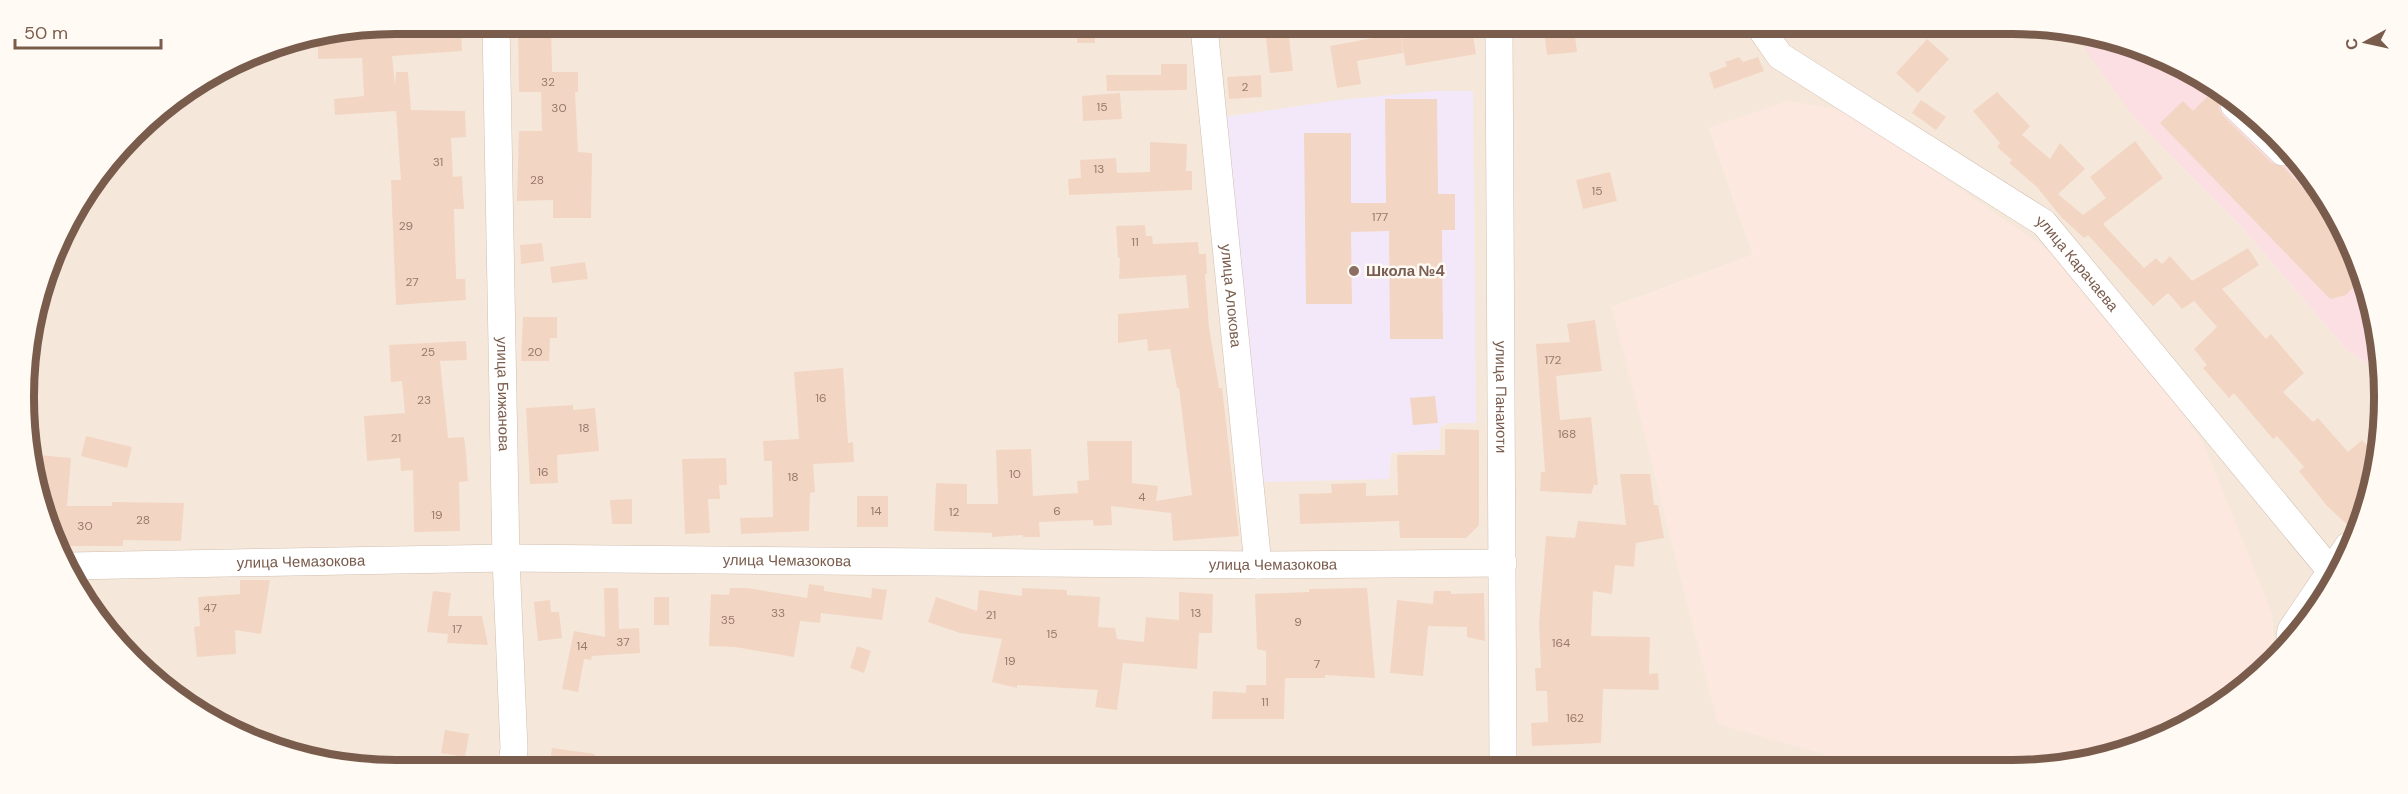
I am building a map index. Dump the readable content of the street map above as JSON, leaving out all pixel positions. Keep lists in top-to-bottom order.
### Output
{
  "streets": {
    "street": [
      "улица Карачаева",
      "улица Алокова",
      "улица Бижанова",
      "улица Панаиоти",
      "улица Чемазокова"
    ]
  },
  "crossings": [
    ["улица Алокова", "улица Чемазокова"],
    ["улица Бижанова", "улица Чемазокова"],
    ["улица Панаиоти", "улица Чемазокова"]
  ],
  "places": ["Школа №4"],
  "house_numbers": [
    "32",
    "2",
    "15",
    "30",
    "31",
    "13",
    "28",
    "15",
    "177",
    "29",
    "11",
    "27",
    "25",
    "20",
    "172",
    "16",
    "23",
    "18",
    "168",
    "21",
    "16",
    "10",
    "18",
    "4",
    "14",
    "6",
    "12",
    "19",
    "28",
    "30",
    "47",
    "33",
    "13",
    "21",
    "35",
    "9",
    "17",
    "15",
    "37",
    "164",
    "14",
    "19",
    "7",
    "11",
    "162"
  ],
  "scale_bar": "50 m",
  "north": "left"
}
